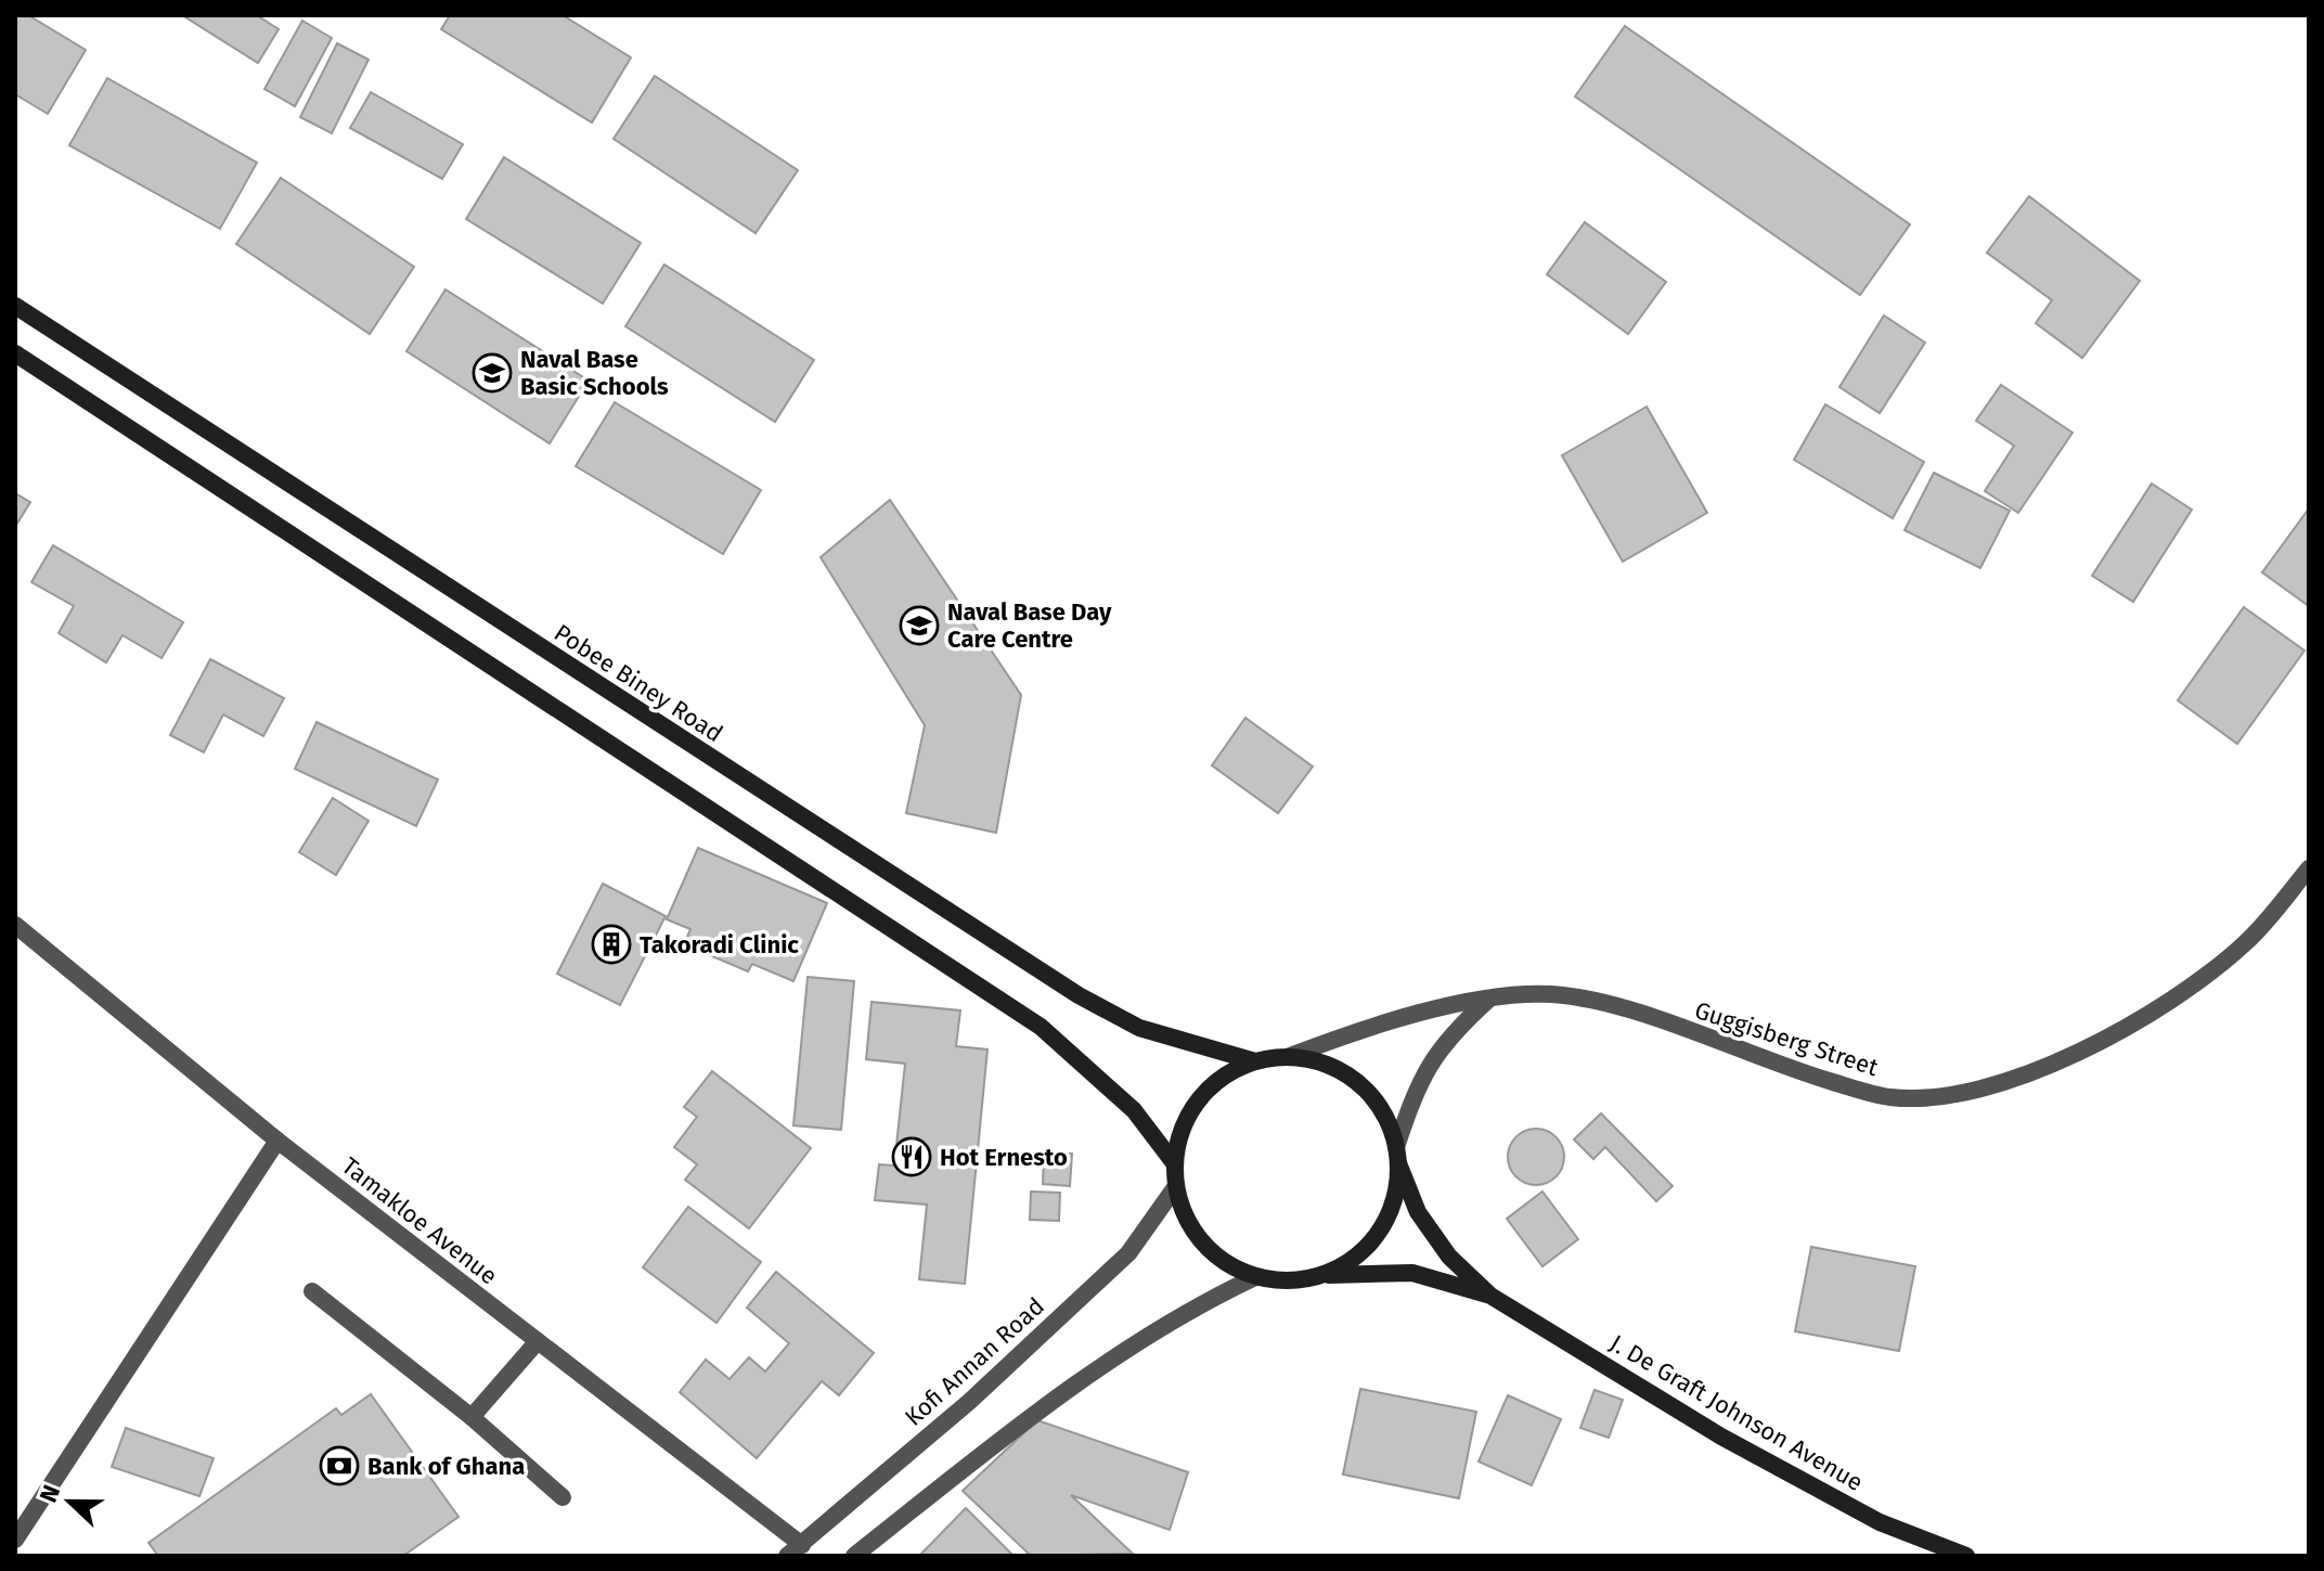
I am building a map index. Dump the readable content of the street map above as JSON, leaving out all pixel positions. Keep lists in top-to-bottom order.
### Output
{
  "streets": {
    "street": [
      "Pobee Biney Road",
      "Guggisberg Street",
      "Tamakloe Avenue",
      "Kofi Annan Road",
      "J. De Graft Johnson Avenue"
    ]
  },
  "crossings": [
    ["Pobee Biney Road", "Guggisberg Street"],
    ["Pobee Biney Road", "Kofi Annan Road"],
    ["Pobee Biney Road", "J. De Graft Johnson Avenue"],
    ["Guggisberg Street", "Kofi Annan Road"],
    ["Guggisberg Street", "J. De Graft Johnson Avenue"],
    ["Tamakloe Avenue", "Kofi Annan Road"],
    ["Kofi Annan Road", "J. De Graft Johnson Avenue"]
  ],
  "places": {
    "school or university": ["Naval Base Basic Schools", "Naval Base Day Care Centre"],
    "building": ["Takoradi Clinic"],
    "restaurant": ["Hot Ernesto"],
    "bank": ["Bank of Ghana"]
  },
  "north": "left"
}
